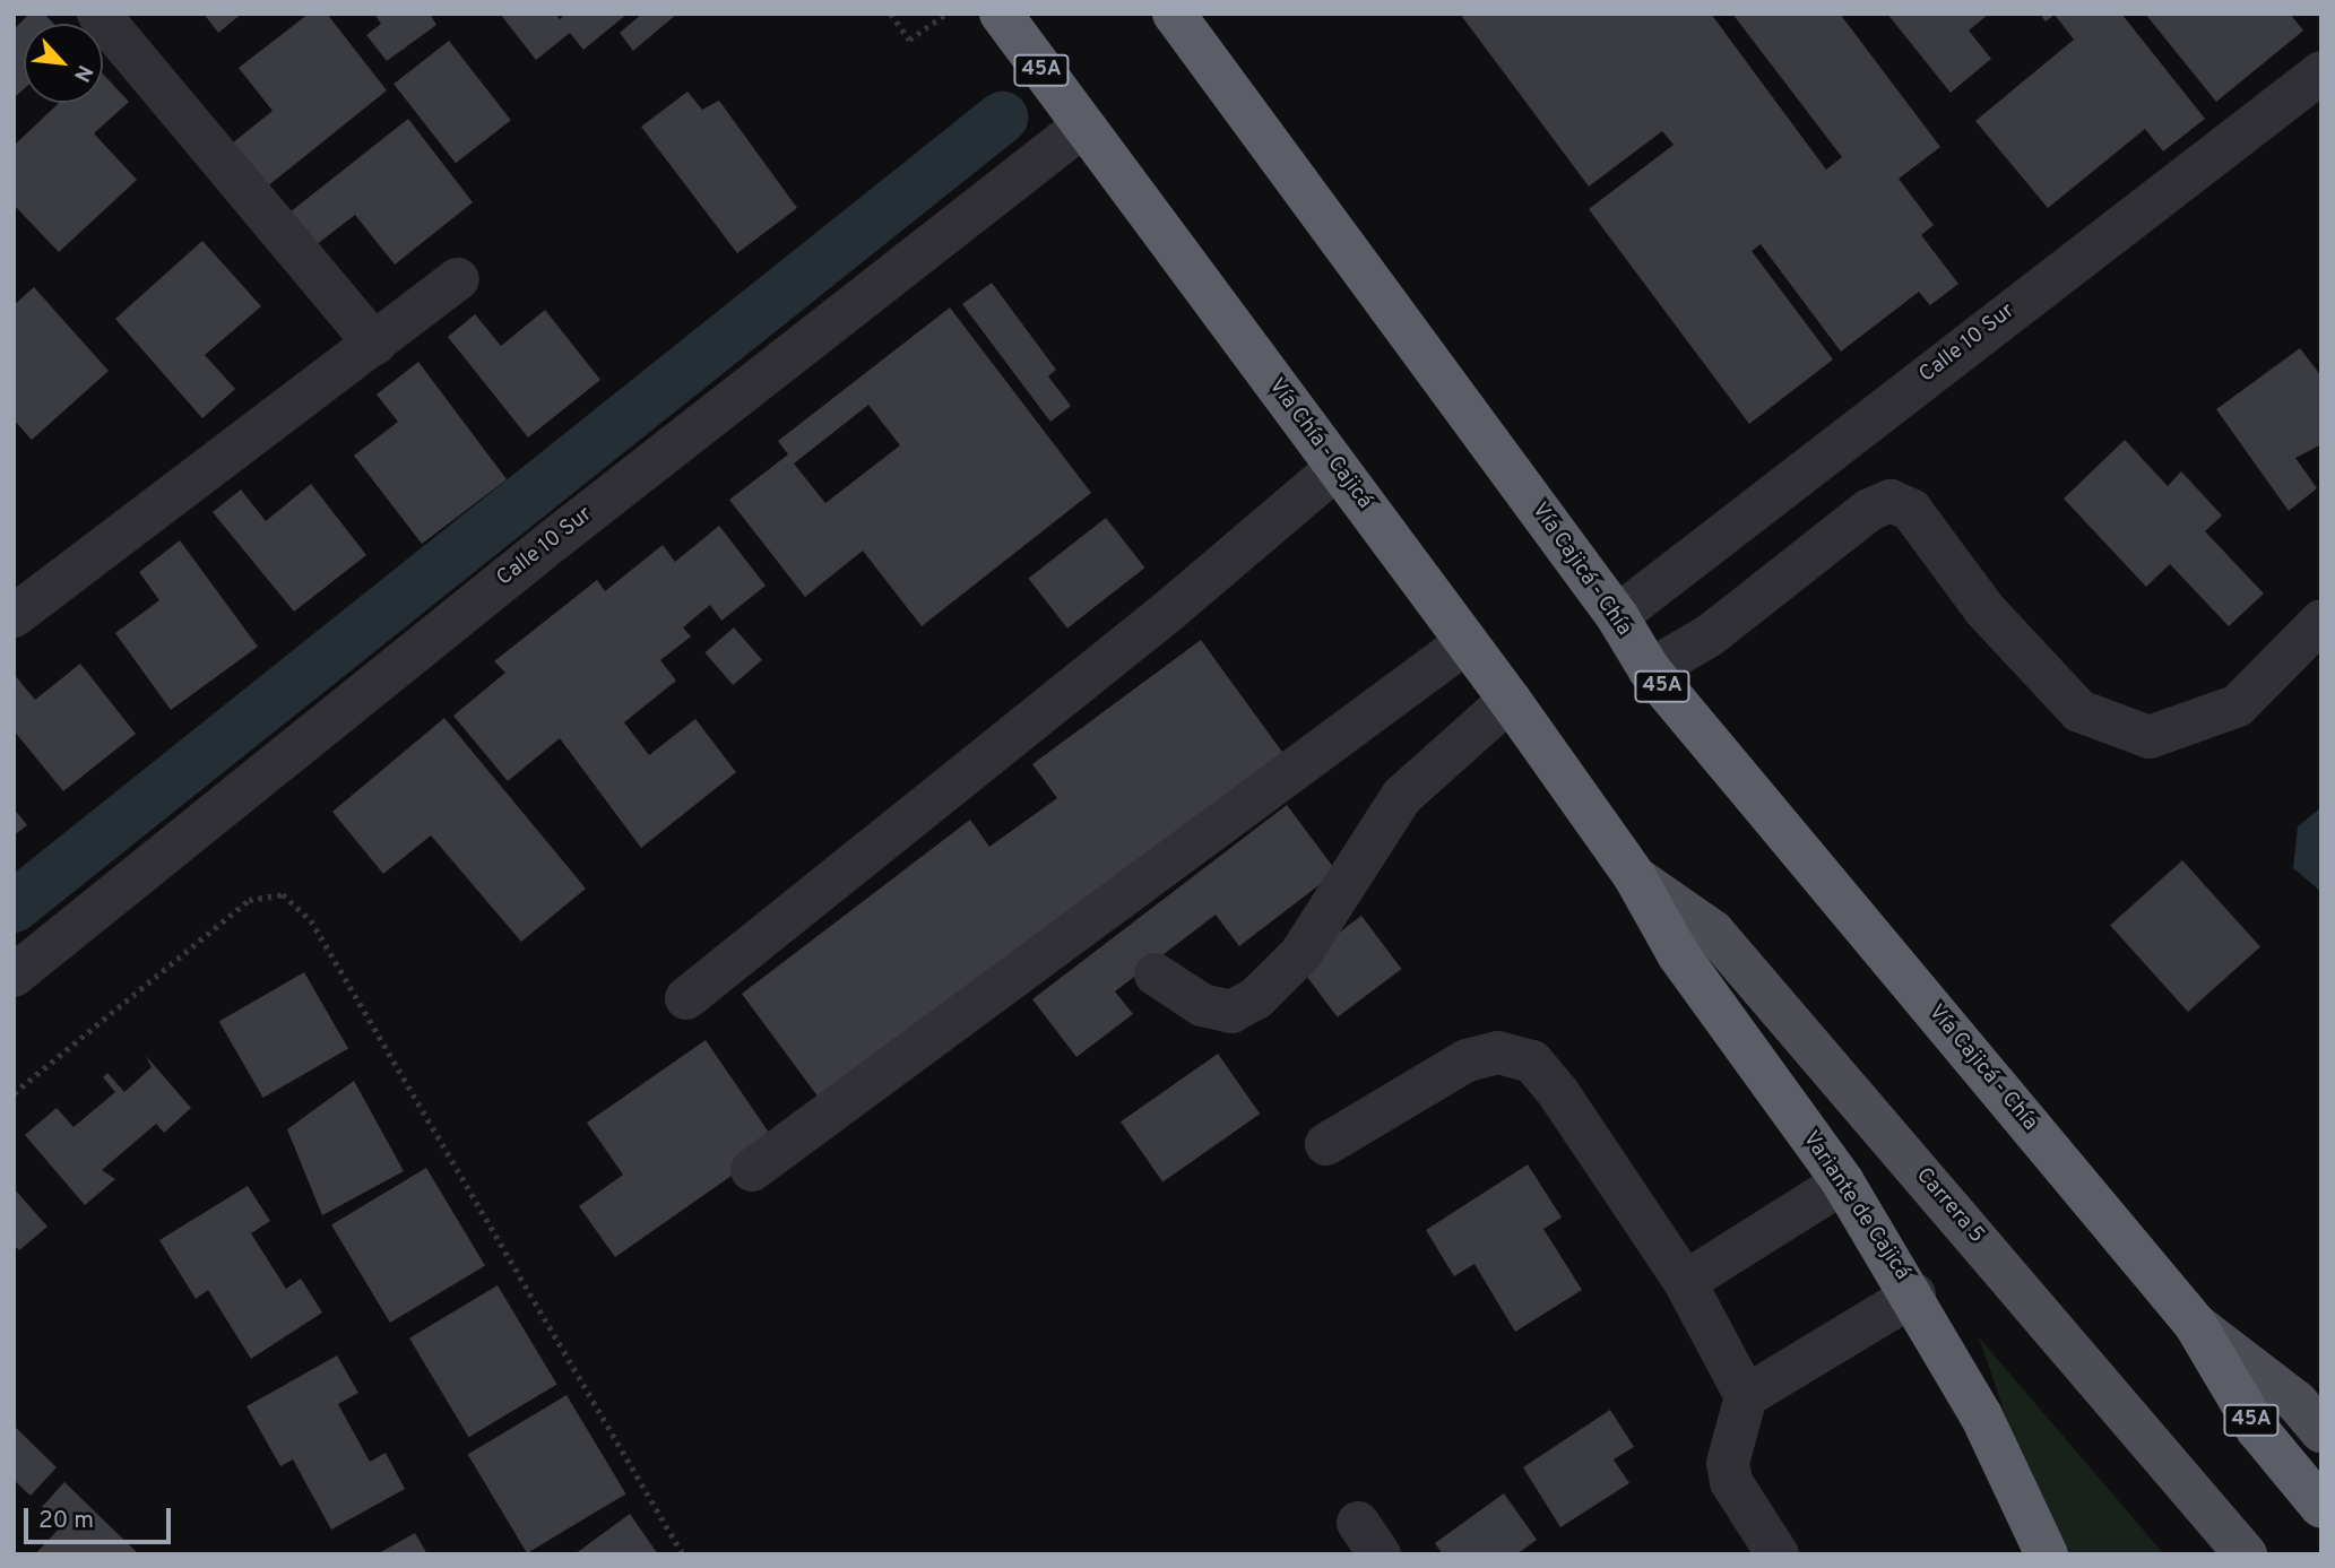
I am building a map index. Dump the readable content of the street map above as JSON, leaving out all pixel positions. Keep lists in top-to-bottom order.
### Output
{
  "streets": {
    "highway": [
      "45A",
      "Vía Chía - Cajicá",
      "Vía Cajicá - Chía",
      "Variante de Cajicá"
    ],
    "main road": ["Carrera 5"],
    "street": ["Calle 10 Sur"]
  },
  "crossings": [
    ["45A", "Vía Cajicá - Chía"],
    ["Calle 10 Sur", "Vía Chía - Cajicá"],
    ["Calle 10 Sur", "Vía Cajicá - Chía"],
    ["Vía Chía - Cajicá", "Variante de Cajicá"],
    ["Vía Chía - Cajicá", "Carrera 5"],
    ["Variante de Cajicá", "Carrera 5"]
  ],
  "scale_bar": "20 m",
  "north": "bottom right"
}
